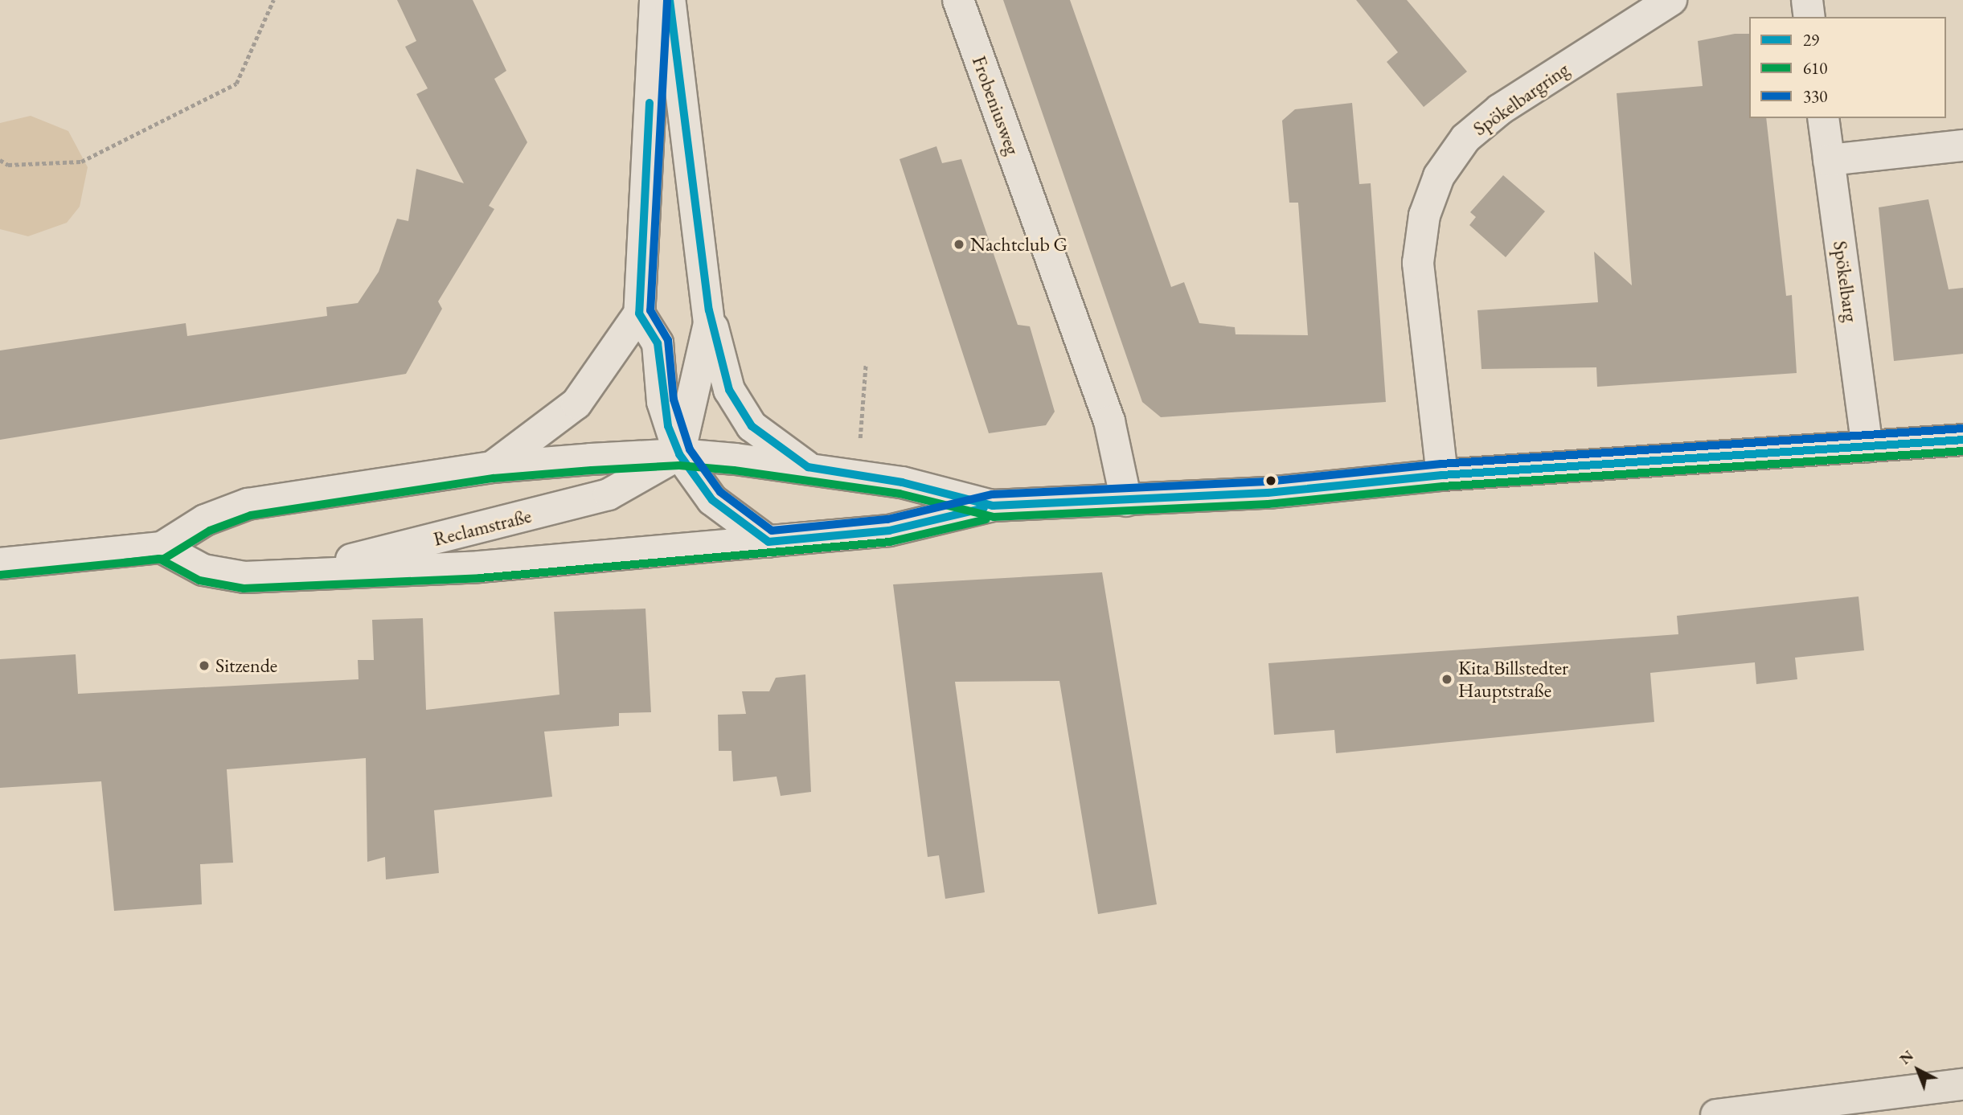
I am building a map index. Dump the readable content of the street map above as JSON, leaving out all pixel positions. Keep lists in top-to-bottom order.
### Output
{
  "streets": {
    "street": [
      "Spökelbargring",
      "Frobeniusweg",
      "Spökelbarg",
      "Reclamstraße"
    ]
  },
  "places": ["Nachtclub G", "Sitzende", "Kita Billstedter Hauptstraße"],
  "lines": ["transit line 29", "transit line 330", "transit line 610"],
  "legend": ["29", "610", "330"],
  "north": "top left"
}
